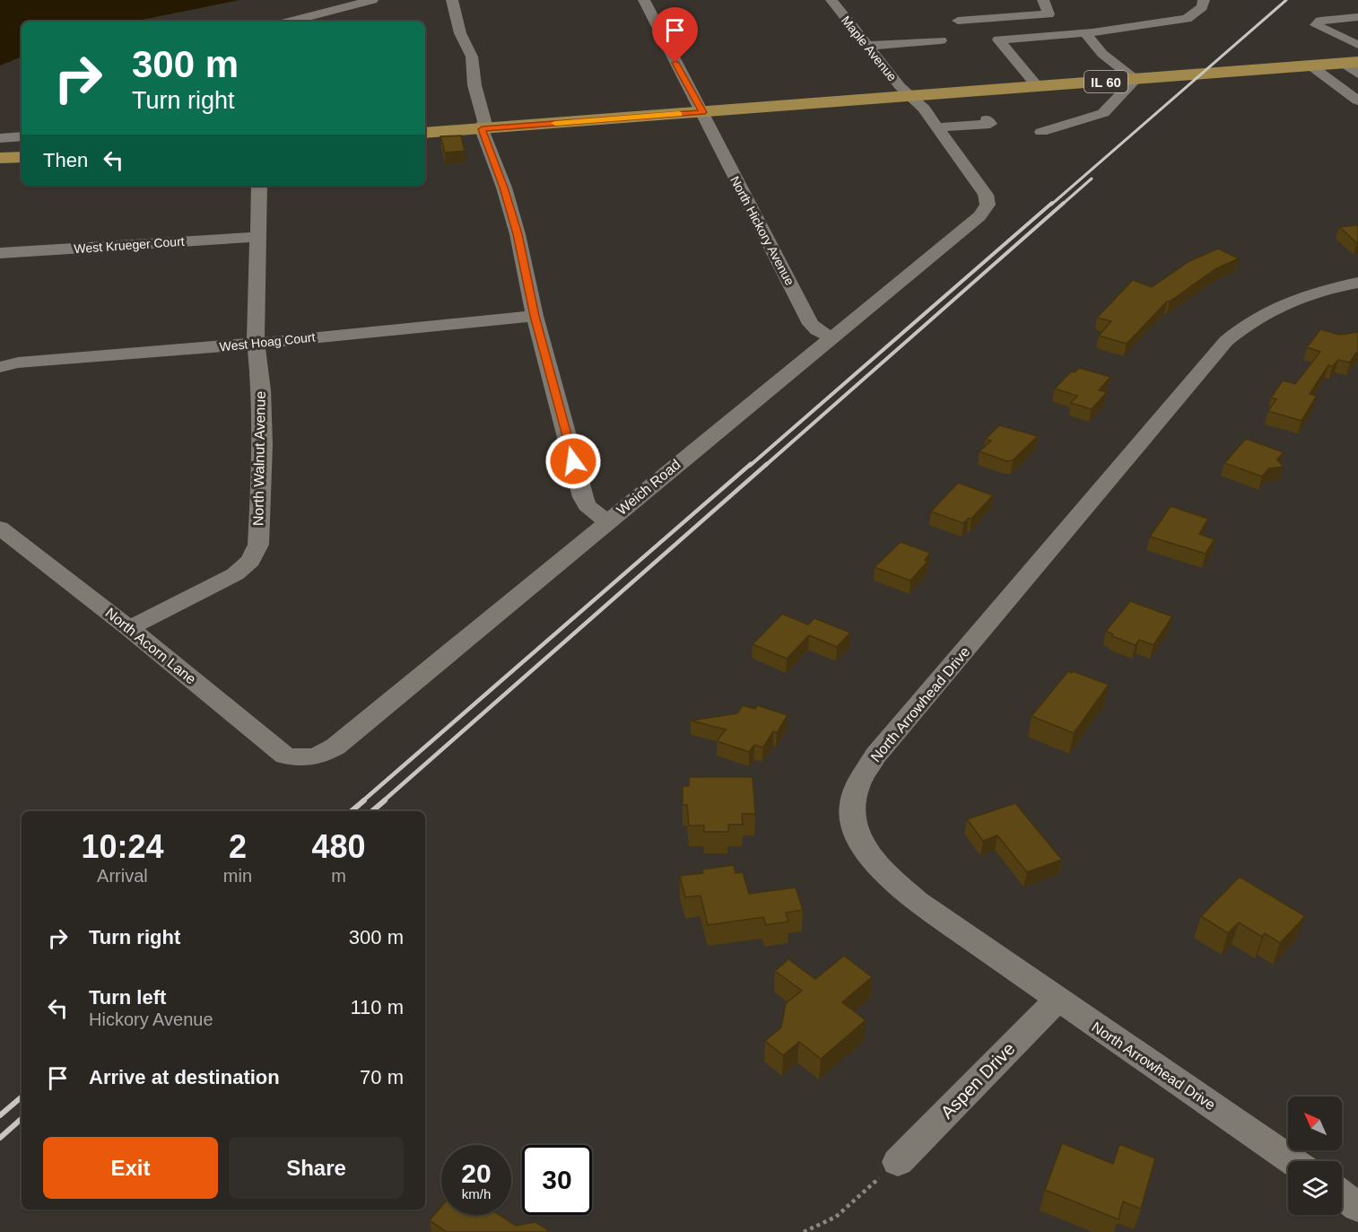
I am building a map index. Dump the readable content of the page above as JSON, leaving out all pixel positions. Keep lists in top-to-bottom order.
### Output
{
  "streets": {
    "main road": ["IL 60"],
    "street": [
      "Maple Avenue",
      "North Hickory Avenue",
      "West Krueger Court",
      "West Hoag Court",
      "North Walnut Avenue",
      "Weich Road",
      "North Acorn Lane",
      "North Arrowhead Drive",
      "Aspen Drive"
    ]
  },
  "crossings": [
    ["Maple Avenue", "IL 60"],
    ["Maple Avenue", "Weich Road"],
    ["IL 60", "North Hickory Avenue"],
    ["North Hickory Avenue", "Weich Road"],
    ["West Krueger Court", "North Walnut Avenue"],
    ["West Hoag Court", "North Walnut Avenue"],
    ["North Walnut Avenue", "North Acorn Lane"],
    ["Weich Road", "North Acorn Lane"],
    ["North Arrowhead Drive", "Aspen Drive"]
  ],
  "north": "top left",
  "page": {
    "turn": ["300 m", "Turn right"],
    "then": "Then",
    "eta": [
      "10:24",
      "Arrival",
      "2",
      "min",
      "480",
      "m"
    ],
    "list": [
      {
        "name": "Turn right",
        "value": "300 m"
      },
      {
        "name": "Turn left",
        "note": "Hickory Avenue",
        "value": "110 m"
      },
      {
        "name": "Arrive at destination",
        "value": "70 m"
      }
    ],
    "buttons": ["Exit", "Share"],
    "speed": "20 km/h",
    "limit": "30"
  }
}
